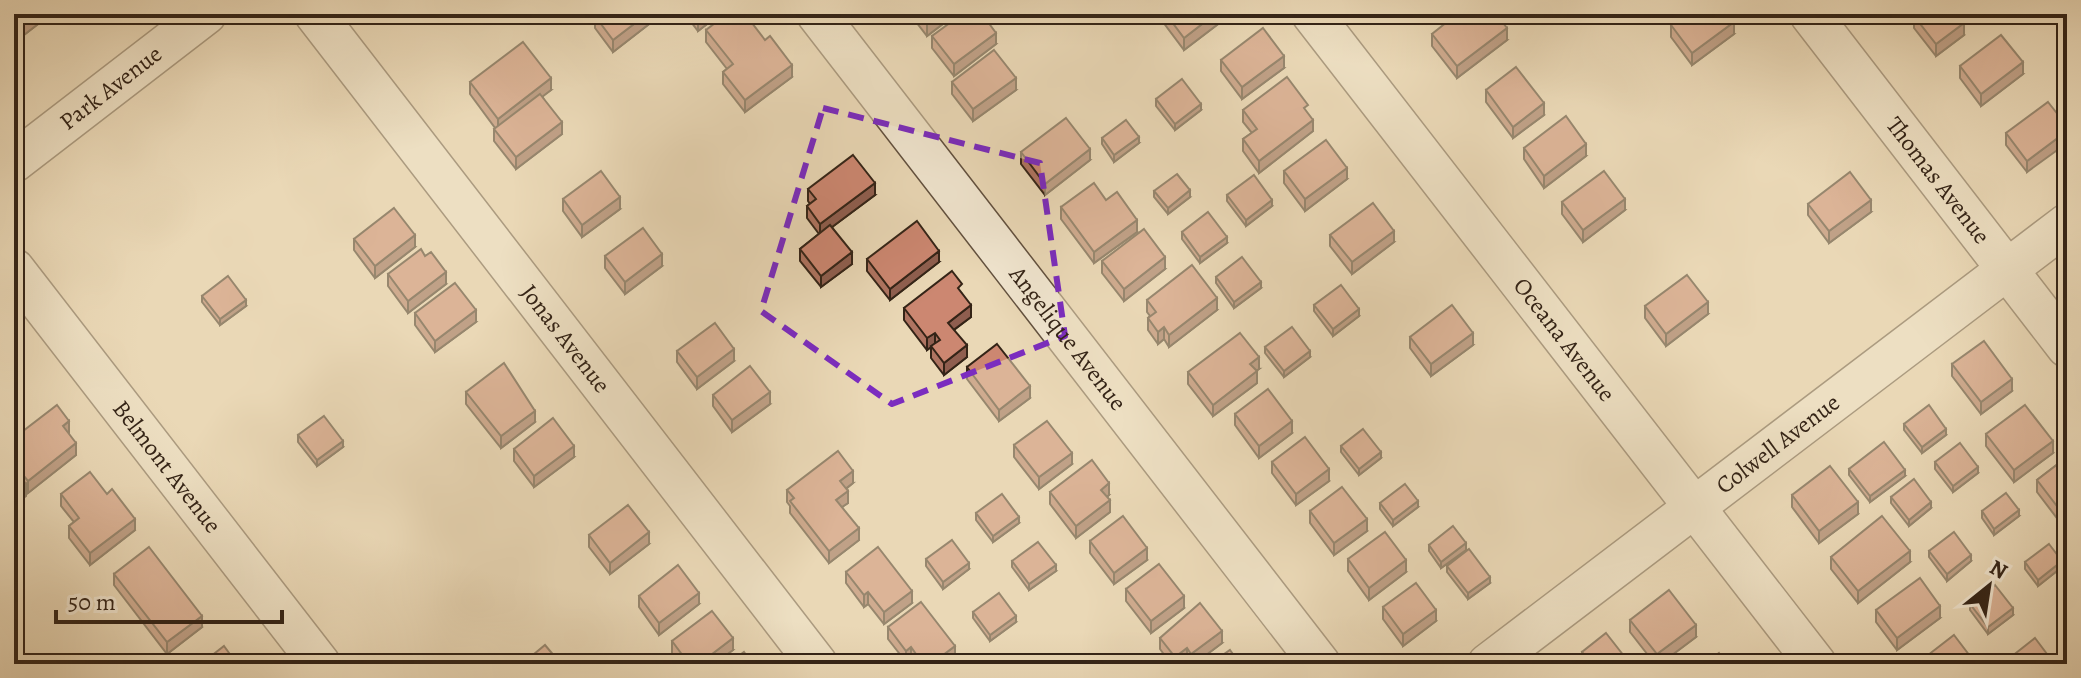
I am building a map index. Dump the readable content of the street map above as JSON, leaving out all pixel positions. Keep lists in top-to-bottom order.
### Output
{
  "streets": {
    "street": [
      "Park Avenue",
      "Thomas Avenue",
      "Jonas Avenue",
      "Angelique Avenue",
      "Oceana Avenue",
      "Colwell Avenue",
      "Belmont Avenue"
    ]
  },
  "crossings": [
    ["Thomas Avenue", "Colwell Avenue"],
    ["Oceana Avenue", "Colwell Avenue"]
  ],
  "scale_bar": "50 m",
  "north": "top right"
}
